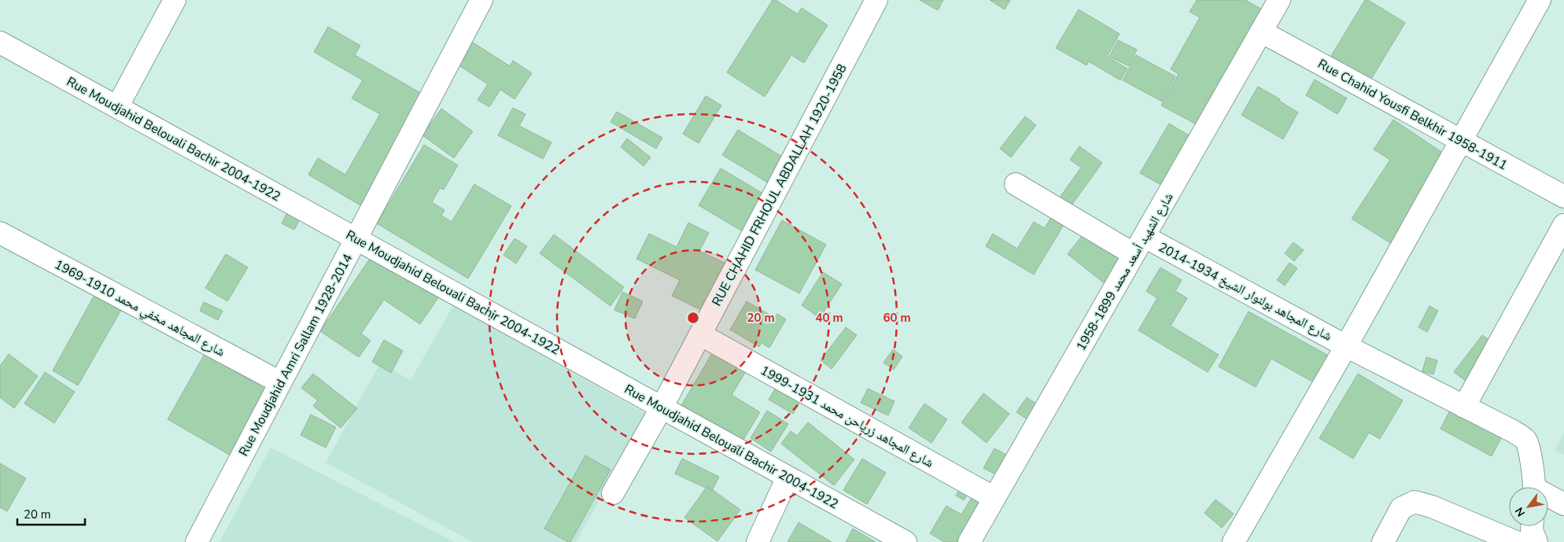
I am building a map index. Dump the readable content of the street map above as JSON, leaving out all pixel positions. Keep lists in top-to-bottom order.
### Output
{
  "streets": {
    "street": [
      "Rue Chahid Yousfi Belkhir 1958-1911",
      "Rue Moudjahid Belouali Bachir 2004-1922",
      "RUE CHAHID FRHOUL ABDALLAH 1920-1958",
      "شارع الشهيد أسعد محمد 1899-1958",
      "شارع المجاهد بولنوار الشيخ 1934-2014",
      "شارع المجاهد مخفي محمد 1910-1969",
      "Rue Moudjahid Amri Sallam 1928-2014",
      "شارع المجاهد زرياحن محمد 1931-1999"
    ]
  },
  "crossings": [
    ["Rue Chahid Yousfi Belkhir 1958-1911", "شارع الشهيد أسعد محمد 1899-1958"],
    ["Rue Moudjahid Belouali Bachir 2004-1922", "RUE CHAHID FRHOUL ABDALLAH 1920-1958"],
    ["Rue Moudjahid Belouali Bachir 2004-1922", "Rue Moudjahid Amri Sallam 1928-2014"],
    ["RUE CHAHID FRHOUL ABDALLAH 1920-1958", "شارع المجاهد زرياحن محمد 1931-1999"],
    ["شارع الشهيد أسعد محمد 1899-1958", "شارع المجاهد بولنوار الشيخ 1934-2014"],
    ["شارع الشهيد أسعد محمد 1899-1958", "شارع المجاهد زرياحن محمد 1931-1999"],
    ["شارع المجاهد مخفي محمد 1910-1969", "Rue Moudjahid Amri Sallam 1928-2014"]
  ],
  "scale_bar": "20 m",
  "north": "bottom left",
  "rings": ["20 m", "40 m", "60 m"]
}
